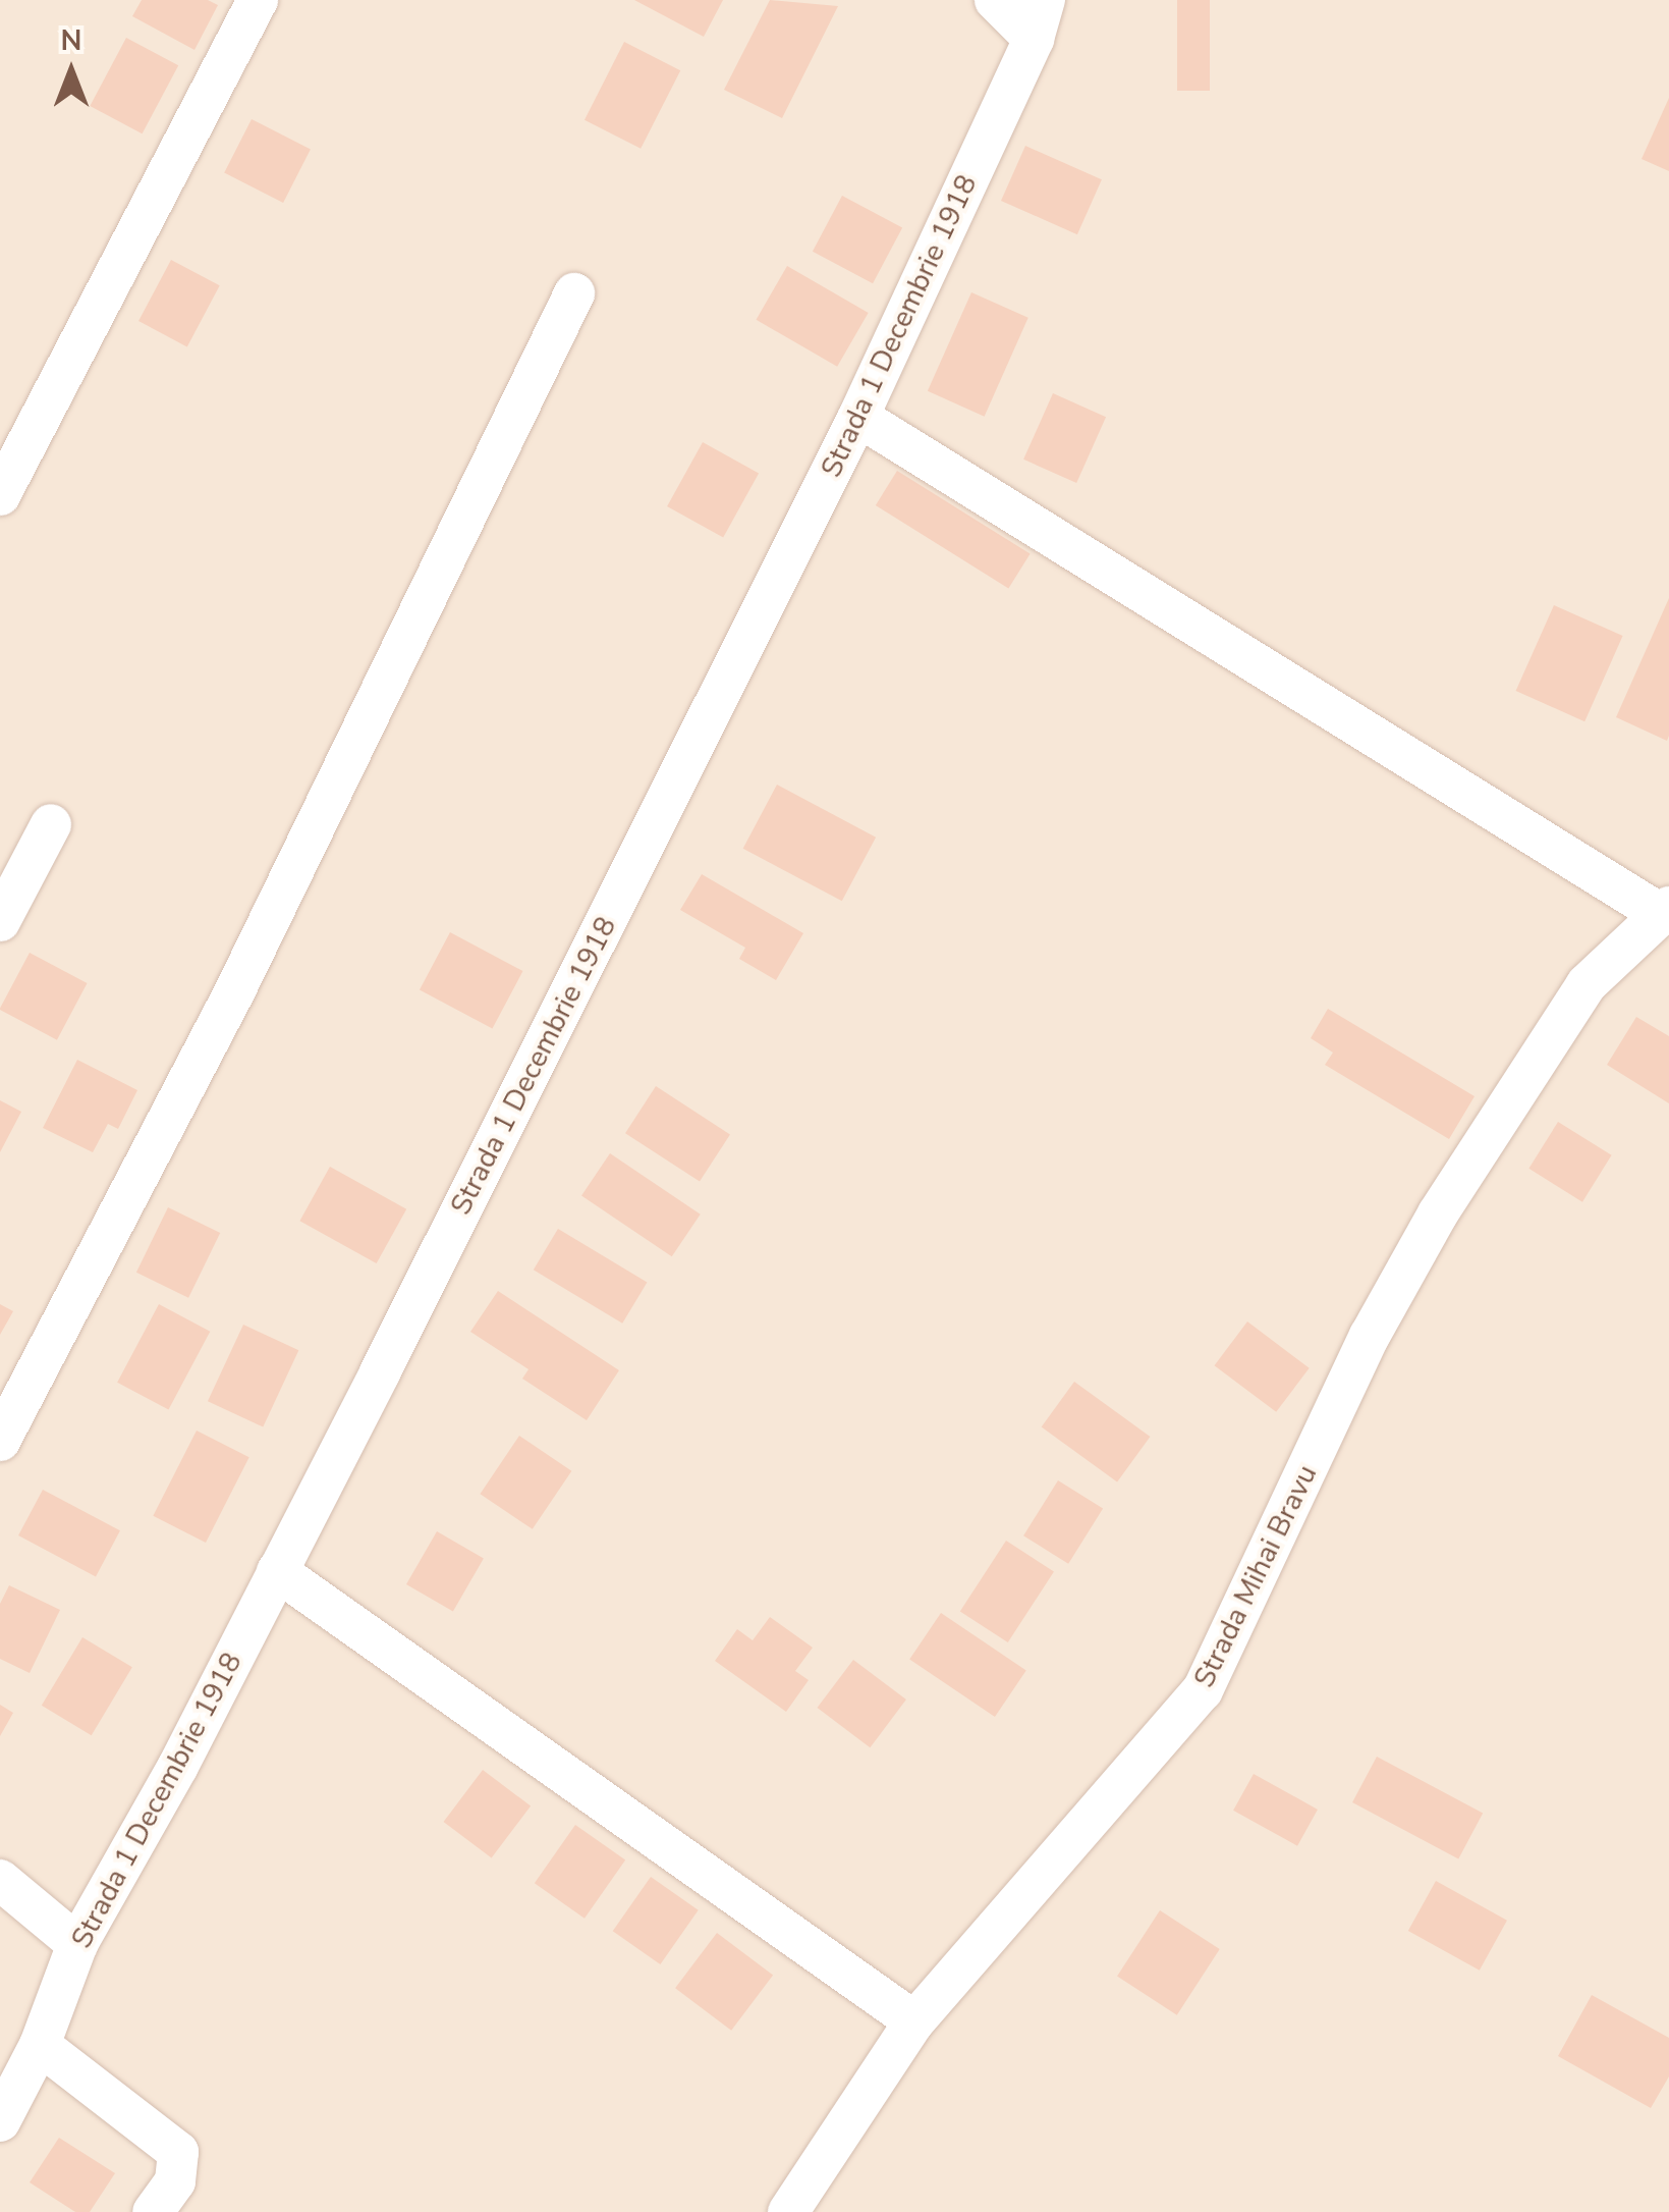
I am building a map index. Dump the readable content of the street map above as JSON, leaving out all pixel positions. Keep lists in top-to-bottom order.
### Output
{
  "streets": {
    "street": ["Strada 1 Decembrie 1918", "Strada Mihai Bravu"]
  },
  "north": "top"
}
